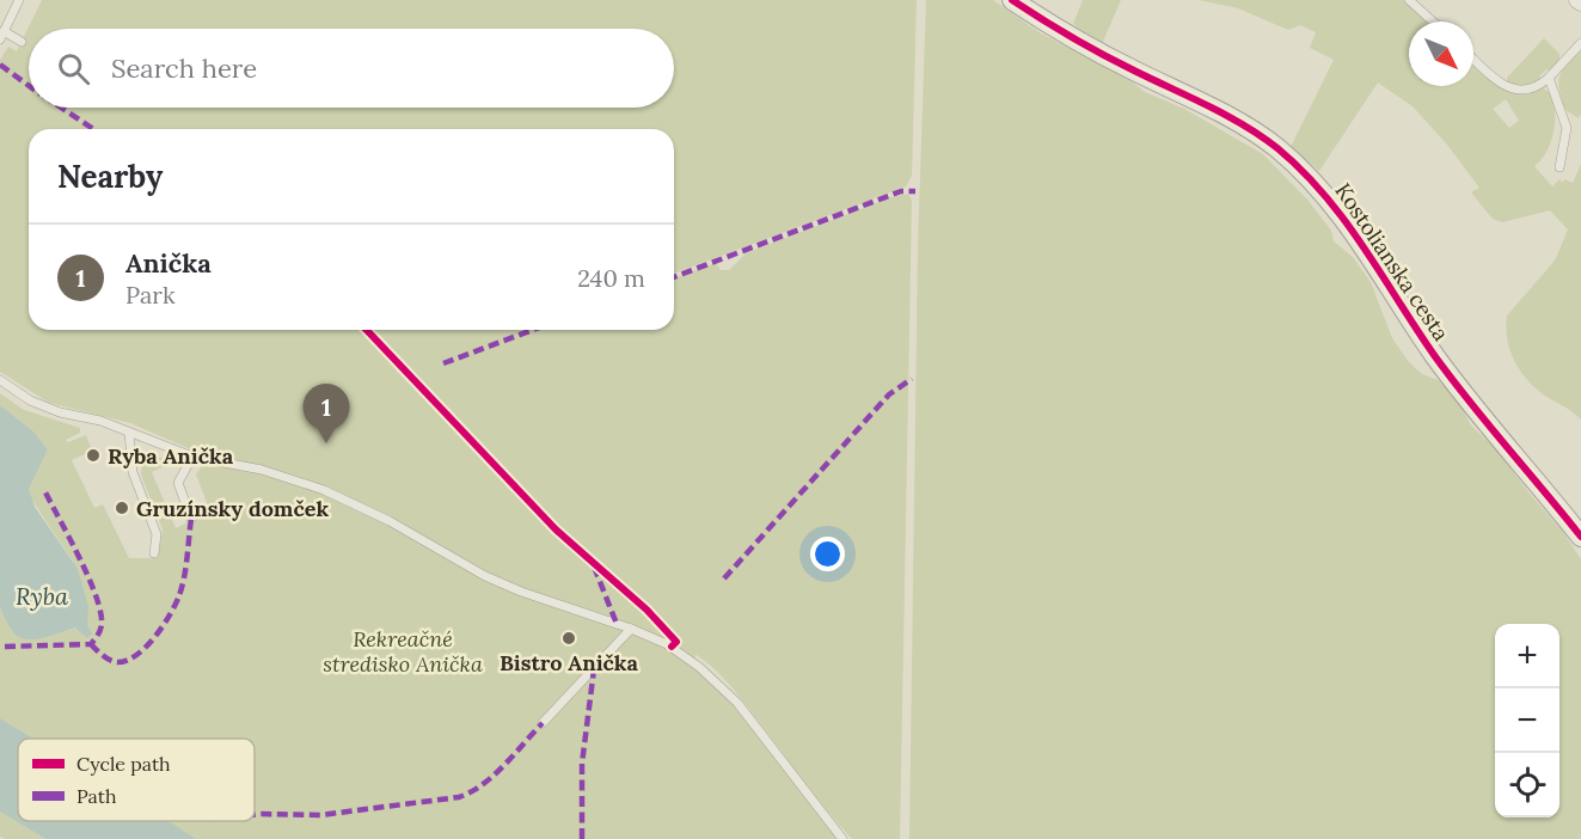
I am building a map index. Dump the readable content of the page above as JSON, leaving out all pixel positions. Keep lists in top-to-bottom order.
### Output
{
  "streets": {
    "street": ["Kostolianska cesta"]
  },
  "water": ["Ryba"],
  "parks": ["Rekreačné stredisko Anička"],
  "places": ["Ryba Anička", "Gruzínsky domček", "Bistro Anička"],
  "legend": ["Cycle path", "Path"],
  "north": "bottom right",
  "page": {
    "search": "Search here",
    "heading": "Nearby",
    "list": [
      {
        "mark": "1",
        "name": "Anička",
        "note": "Park",
        "value": "240 m"
      }
    ],
    "pins": "1",
    "map_buttons": ["+", "−"]
  }
}
